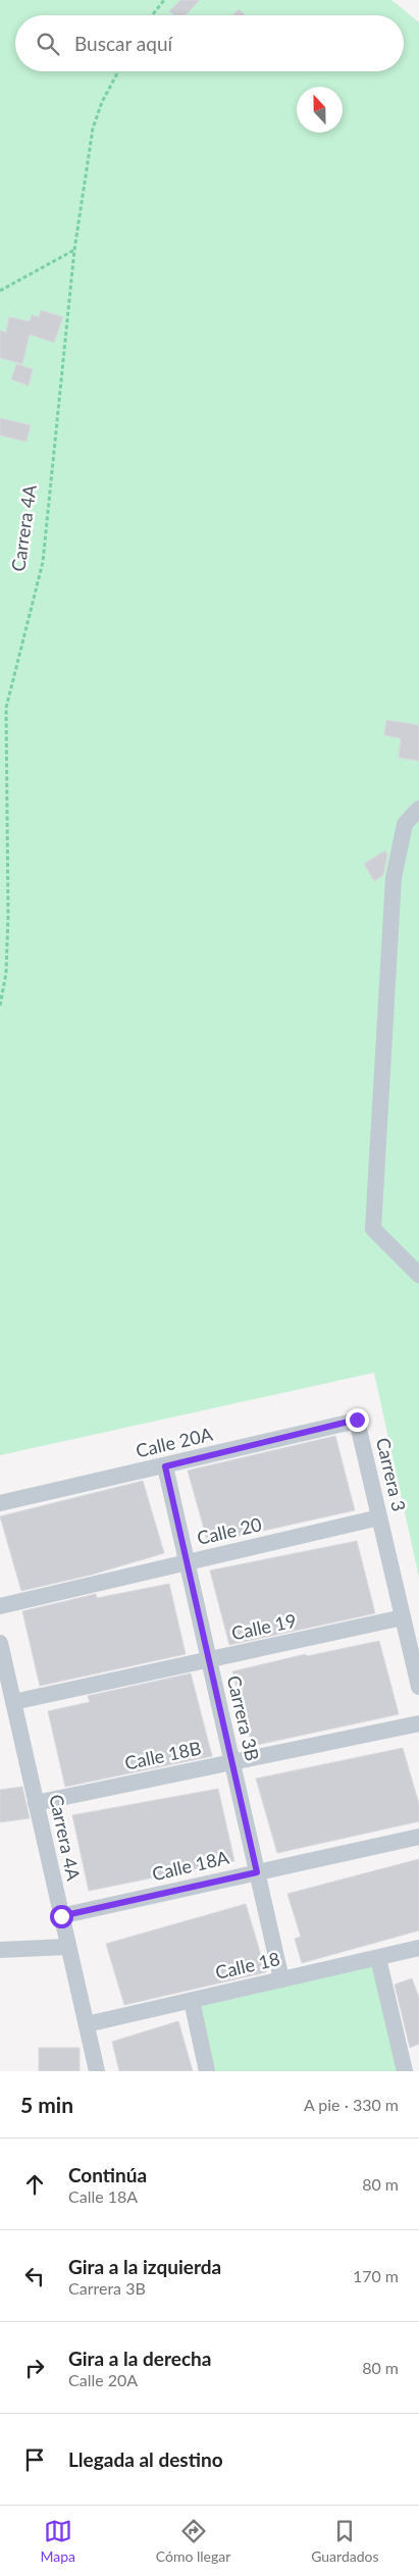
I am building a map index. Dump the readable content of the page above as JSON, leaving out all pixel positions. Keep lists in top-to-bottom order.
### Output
{
  "streets": {
    "street": [
      "Carrera 4A",
      "Calle 20A",
      "Carrera 3",
      "Calle 20",
      "Calle 19",
      "Carrera 3B",
      "Calle 18B",
      "Calle 18A",
      "Calle 18"
    ]
  },
  "crossings": [
    ["Carrera 4A", "Calle 19"],
    ["Carrera 4A", "Calle 18B"],
    ["Carrera 4A", "Calle 18A"],
    ["Carrera 4A", "Calle 18"],
    ["Calle 20A", "Carrera 3"],
    ["Calle 20A", "Carrera 3B"],
    ["Carrera 3", "Calle 20"],
    ["Carrera 3", "Calle 19"],
    ["Calle 20", "Carrera 3B"],
    ["Calle 19", "Carrera 3B"],
    ["Carrera 3B", "Calle 18B"],
    ["Carrera 3B", "Calle 18A"],
    ["Carrera 3B", "Calle 18"]
  ],
  "north": "top",
  "page": {
    "search": "Buscar aquí",
    "heading": ["5 min", "A pie · 330 m"],
    "list": [
      ["Continúa", "Calle 18A", "80 m"],
      ["Gira a la izquierda", "Carrera 3B", "170 m"],
      ["Gira a la derecha", "Calle 20A", "80 m"],
      "Llegada al destino"
    ],
    "nav": ["Mapa", "Cómo llegar", "Guardados"]
  }
}
